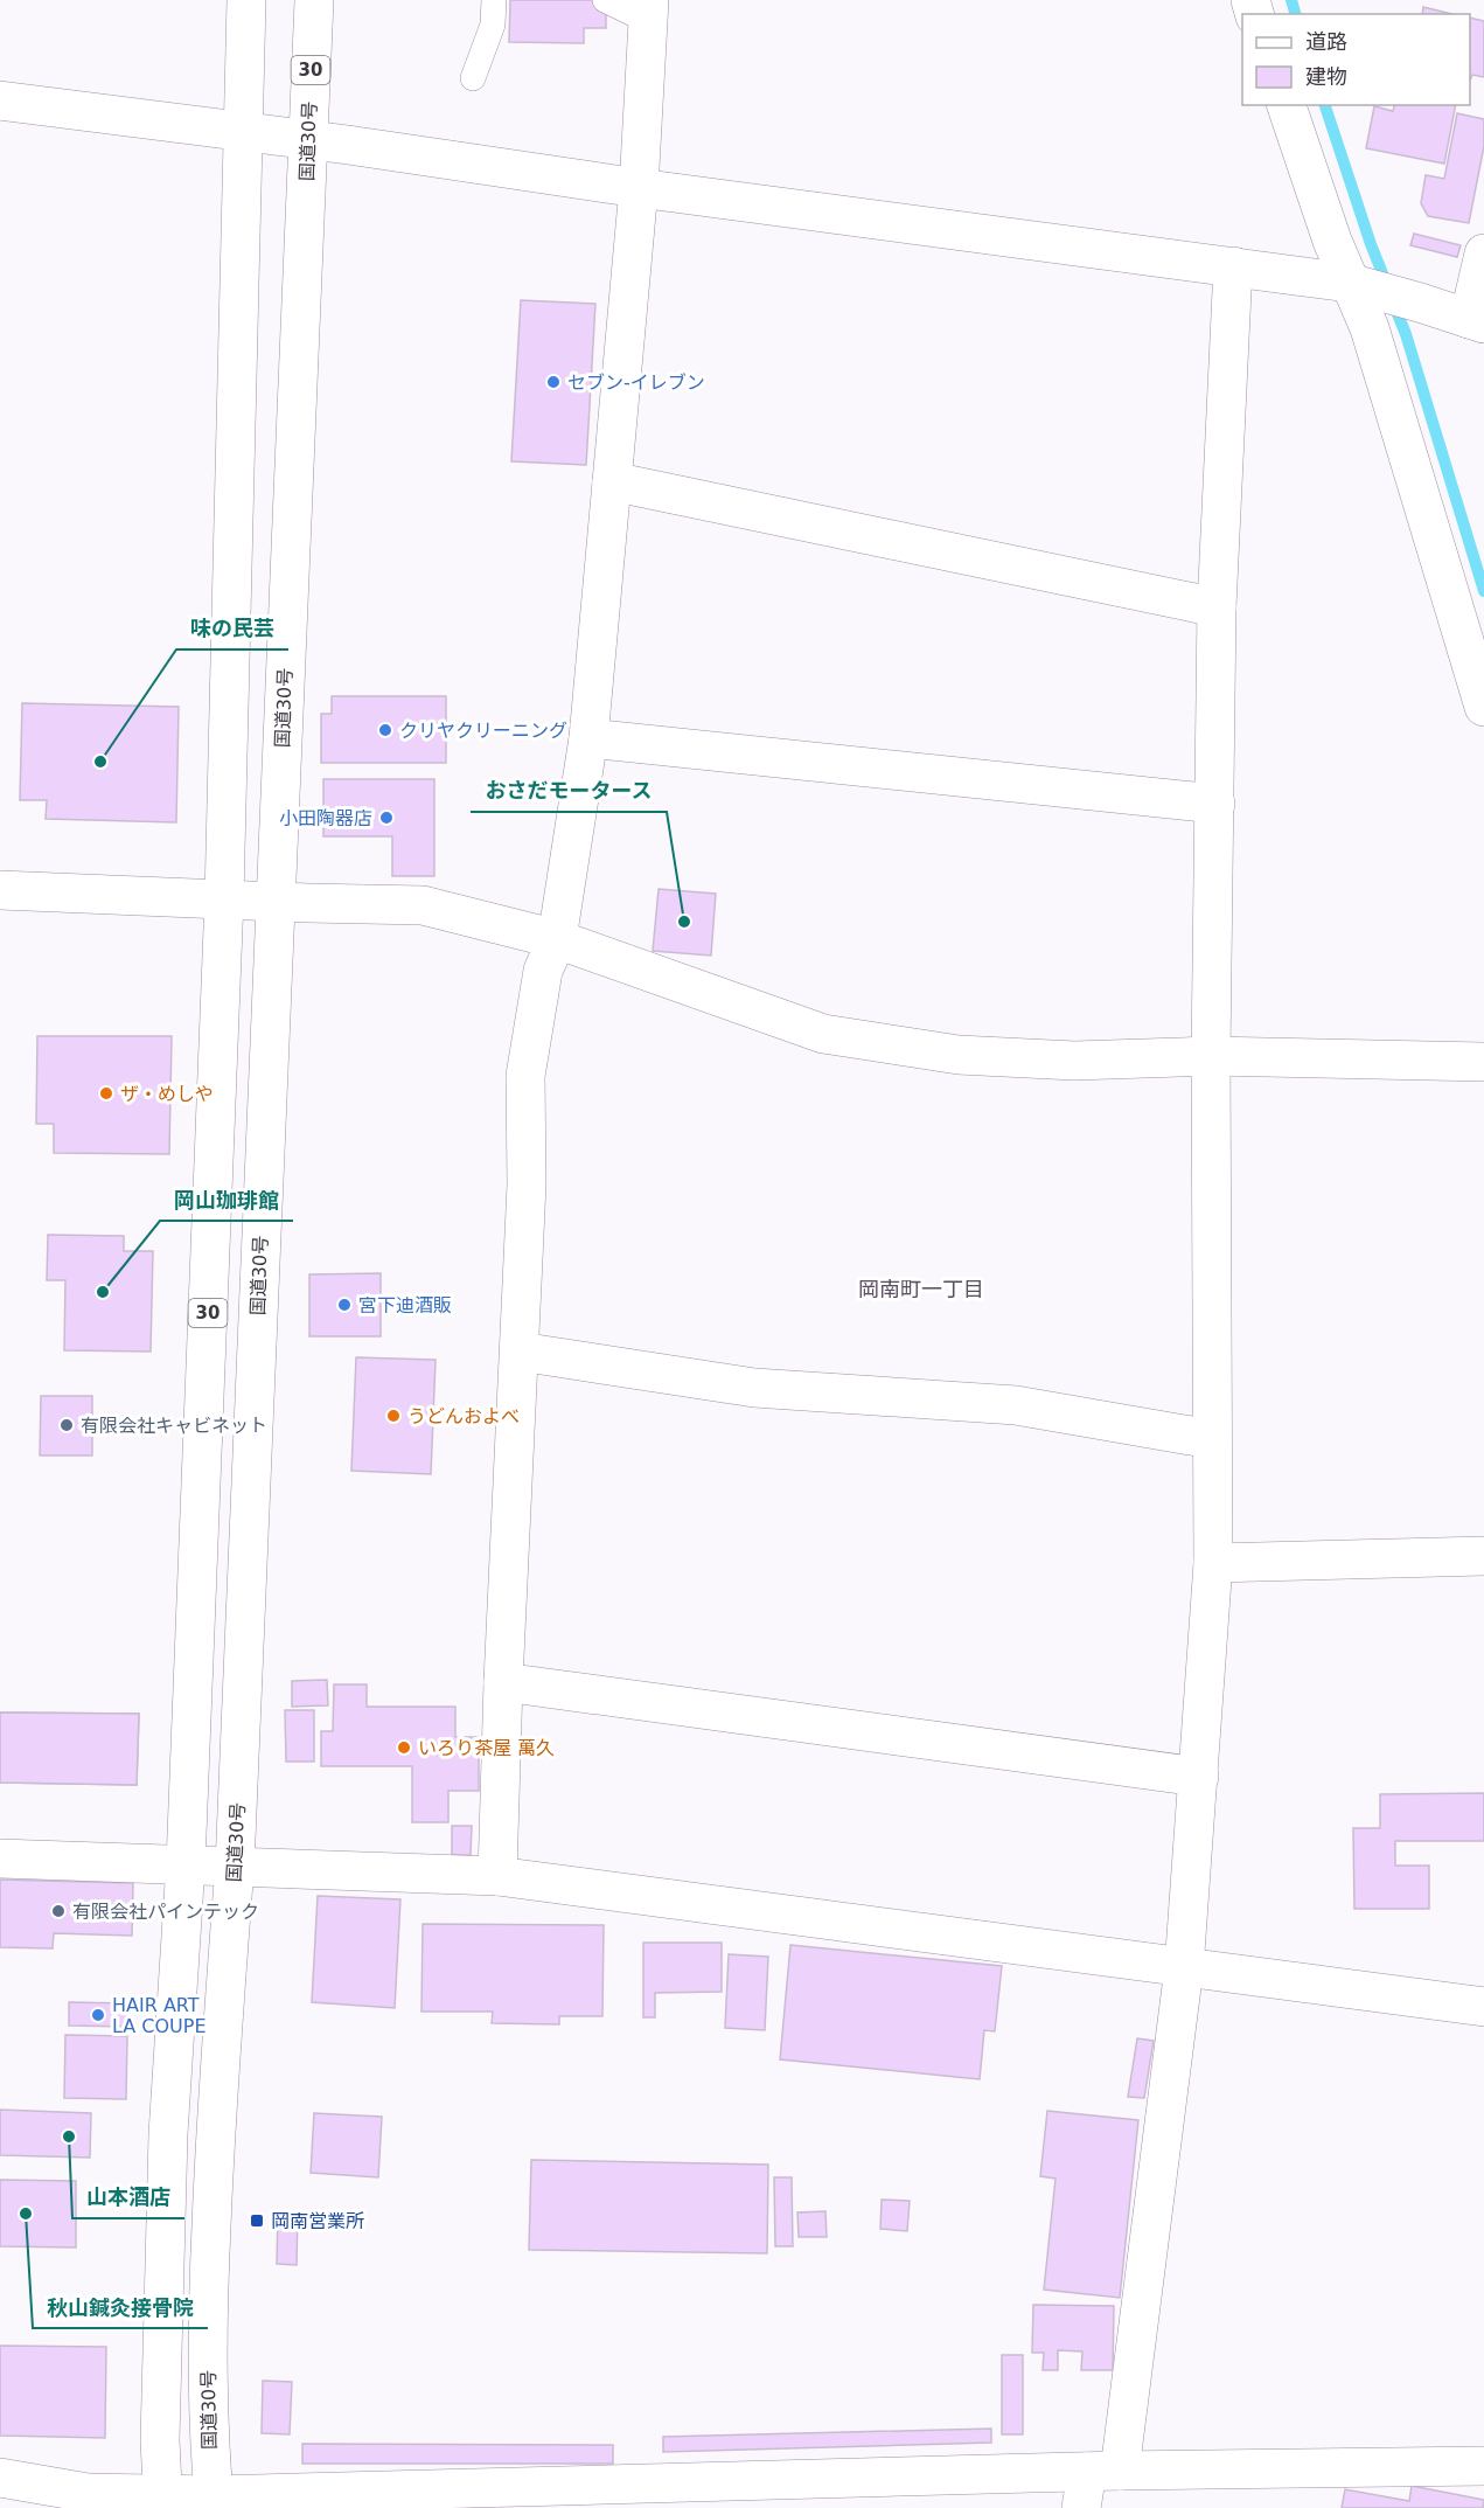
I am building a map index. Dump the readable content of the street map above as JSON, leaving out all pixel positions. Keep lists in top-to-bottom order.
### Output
{
  "streets": {
    "main road": ["30", "国道30号"]
  },
  "districts": ["岡南町一丁目"],
  "places": {
    "other": [
      "セブン-イレブン",
      "クリヤクリーニング",
      "味の民芸",
      "小田陶器店",
      "おさだモータース",
      "ザ・めしや",
      "岡山珈琲館",
      "宮下迪酒販",
      "うどんおよべ",
      "有限会社キャビネット",
      "いろり茶屋 萬久",
      "有限会社パインテック",
      "HAIR ART LA COUPE",
      "山本酒店",
      "秋山鍼灸接骨院"
    ],
    "transit": ["岡南営業所"]
  },
  "legend": ["道路", "建物"]
}
